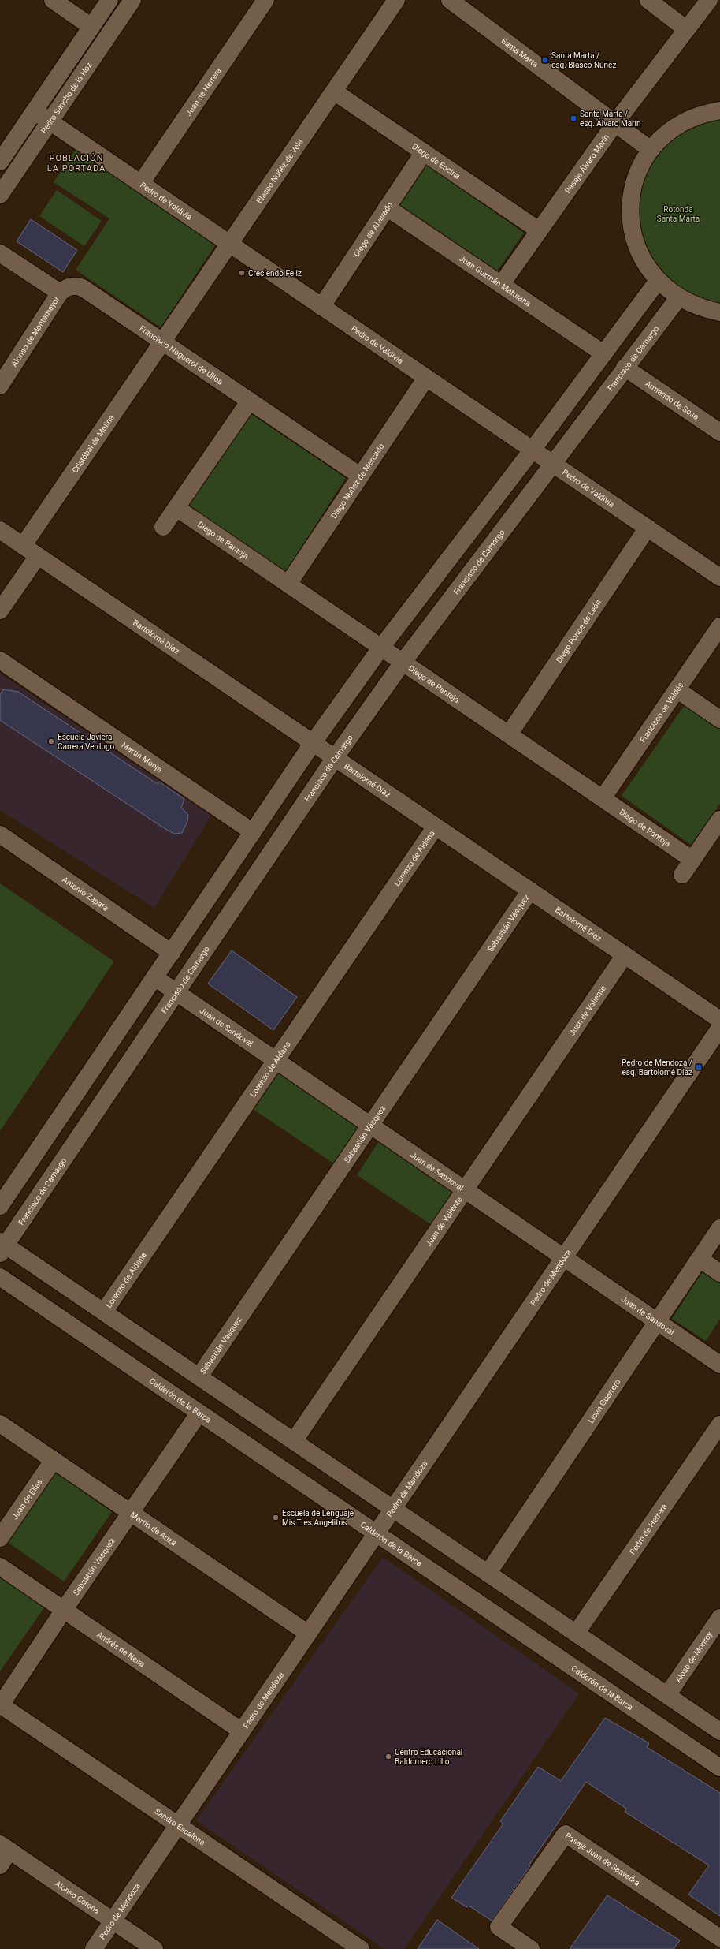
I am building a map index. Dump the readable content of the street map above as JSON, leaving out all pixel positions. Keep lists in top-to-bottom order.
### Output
{
  "streets": {
    "street": [
      "Santa Marta",
      "Juan de Herrera",
      "Pedro Sancho de la Hoz",
      "Diego de Encina",
      "Pasaje Álvaro Marín",
      "Blasco Nuñez de Vela",
      "Pedro de Valdivia",
      "Diego de Alvarado",
      "Juan Guzmán Maturana",
      "Alonso de Montemayor",
      "Francisco Noguerol de Ulloa",
      "Francisco de Camargo",
      "Armando de Sosa",
      "Cristóbal de Molina",
      "Diego Nuñez de Mercado",
      "Diego de Pantoja",
      "Diego Ponce de León",
      "Bartolomé Díaz",
      "Francisco de Valdés",
      "Martin Monje",
      "Lorenzo de Aldana",
      "Antonio Zapata",
      "Sebastián Vásquez",
      "Juan de Valiente",
      "Juan de Sandoval",
      "Pedro de Mendoza",
      "Calderón de la Barca",
      "Licen Guerrero",
      "Juan de Elías",
      "Martín de Ariza",
      "Pedro de Herrera",
      "Andrés de Neira",
      "Aloso de Monroy",
      "Sandro Escalona",
      "Pasaje Juan de Saavedra",
      "Alonso Corona"
    ]
  },
  "crossings": [
    ["Santa Marta", "Pasaje Álvaro Marín"],
    ["Juan de Herrera", "Pedro de Valdivia"],
    ["Pedro Sancho de la Hoz", "Pedro de Valdivia"],
    ["Diego de Encina", "Pasaje Álvaro Marín"],
    ["Diego de Encina", "Blasco Nuñez de Vela"],
    ["Diego de Encina", "Diego de Alvarado"],
    ["Pasaje Álvaro Marín", "Juan Guzmán Maturana"],
    ["Blasco Nuñez de Vela", "Pedro de Valdivia"],
    ["Blasco Nuñez de Vela", "Francisco Noguerol de Ulloa"],
    ["Blasco Nuñez de Vela", "Cristóbal de Molina"],
    ["Pedro de Valdivia", "Diego de Alvarado"],
    ["Pedro de Valdivia", "Francisco de Camargo"],
    ["Pedro de Valdivia", "Diego Nuñez de Mercado"],
    ["Pedro de Valdivia", "Diego Ponce de León"],
    ["Diego de Alvarado", "Juan Guzmán Maturana"],
    ["Alonso de Montemayor", "Francisco Noguerol de Ulloa"],
    ["Francisco Noguerol de Ulloa", "Cristóbal de Molina"],
    ["Francisco Noguerol de Ulloa", "Diego Nuñez de Mercado"],
    ["Francisco de Camargo", "Armando de Sosa"],
    ["Francisco de Camargo", "Diego de Pantoja"],
    ["Francisco de Camargo", "Bartolomé Díaz"],
    ["Francisco de Camargo", "Juan de Sandoval"],
    ["Cristóbal de Molina", "Bartolomé Díaz"],
    ["Diego Nuñez de Mercado", "Diego de Pantoja"],
    ["Diego de Pantoja", "Diego Ponce de León"],
    ["Diego de Pantoja", "Francisco de Valdés"],
    ["Bartolomé Díaz", "Lorenzo de Aldana"],
    ["Bartolomé Díaz", "Sebastián Vásquez"],
    ["Bartolomé Díaz", "Juan de Valiente"],
    ["Lorenzo de Aldana", "Juan de Sandoval"],
    ["Sebastián Vásquez", "Juan de Sandoval"],
    ["Sebastián Vásquez", "Calderón de la Barca"],
    ["Sebastián Vásquez", "Martín de Ariza"],
    ["Sebastián Vásquez", "Andrés de Neira"],
    ["Sebastián Vásquez", "Sandro Escalona"],
    ["Juan de Valiente", "Juan de Sandoval"],
    ["Juan de Sandoval", "Pedro de Mendoza"],
    ["Juan de Sandoval", "Licen Guerrero"],
    ["Pedro de Mendoza", "Calderón de la Barca"],
    ["Pedro de Mendoza", "Martín de Ariza"],
    ["Pedro de Mendoza", "Andrés de Neira"],
    ["Pedro de Mendoza", "Sandro Escalona"],
    ["Pedro de Mendoza", "Alonso Corona"],
    ["Juan de Elías", "Martín de Ariza"]
  ],
  "districts": ["POBLACIÓN LA PORTADA"],
  "parks": ["Rotonda Santa Marta"],
  "places": {
    "transit": ["Santa Marta / esq. Blasco Núñez", "Santa Marta / esq. Álvaro Marín", "Pedro de Mendoza / esq. Bartolomé Díaz"],
    "other": [
      "Creciendo Feliz",
      "Escuela Javiera Carrera Verdugo",
      "Escuela de Lenguaje Mis Tres Angelitos",
      "Centro Educacional Baldomero Lillo"
    ]
  }
}
